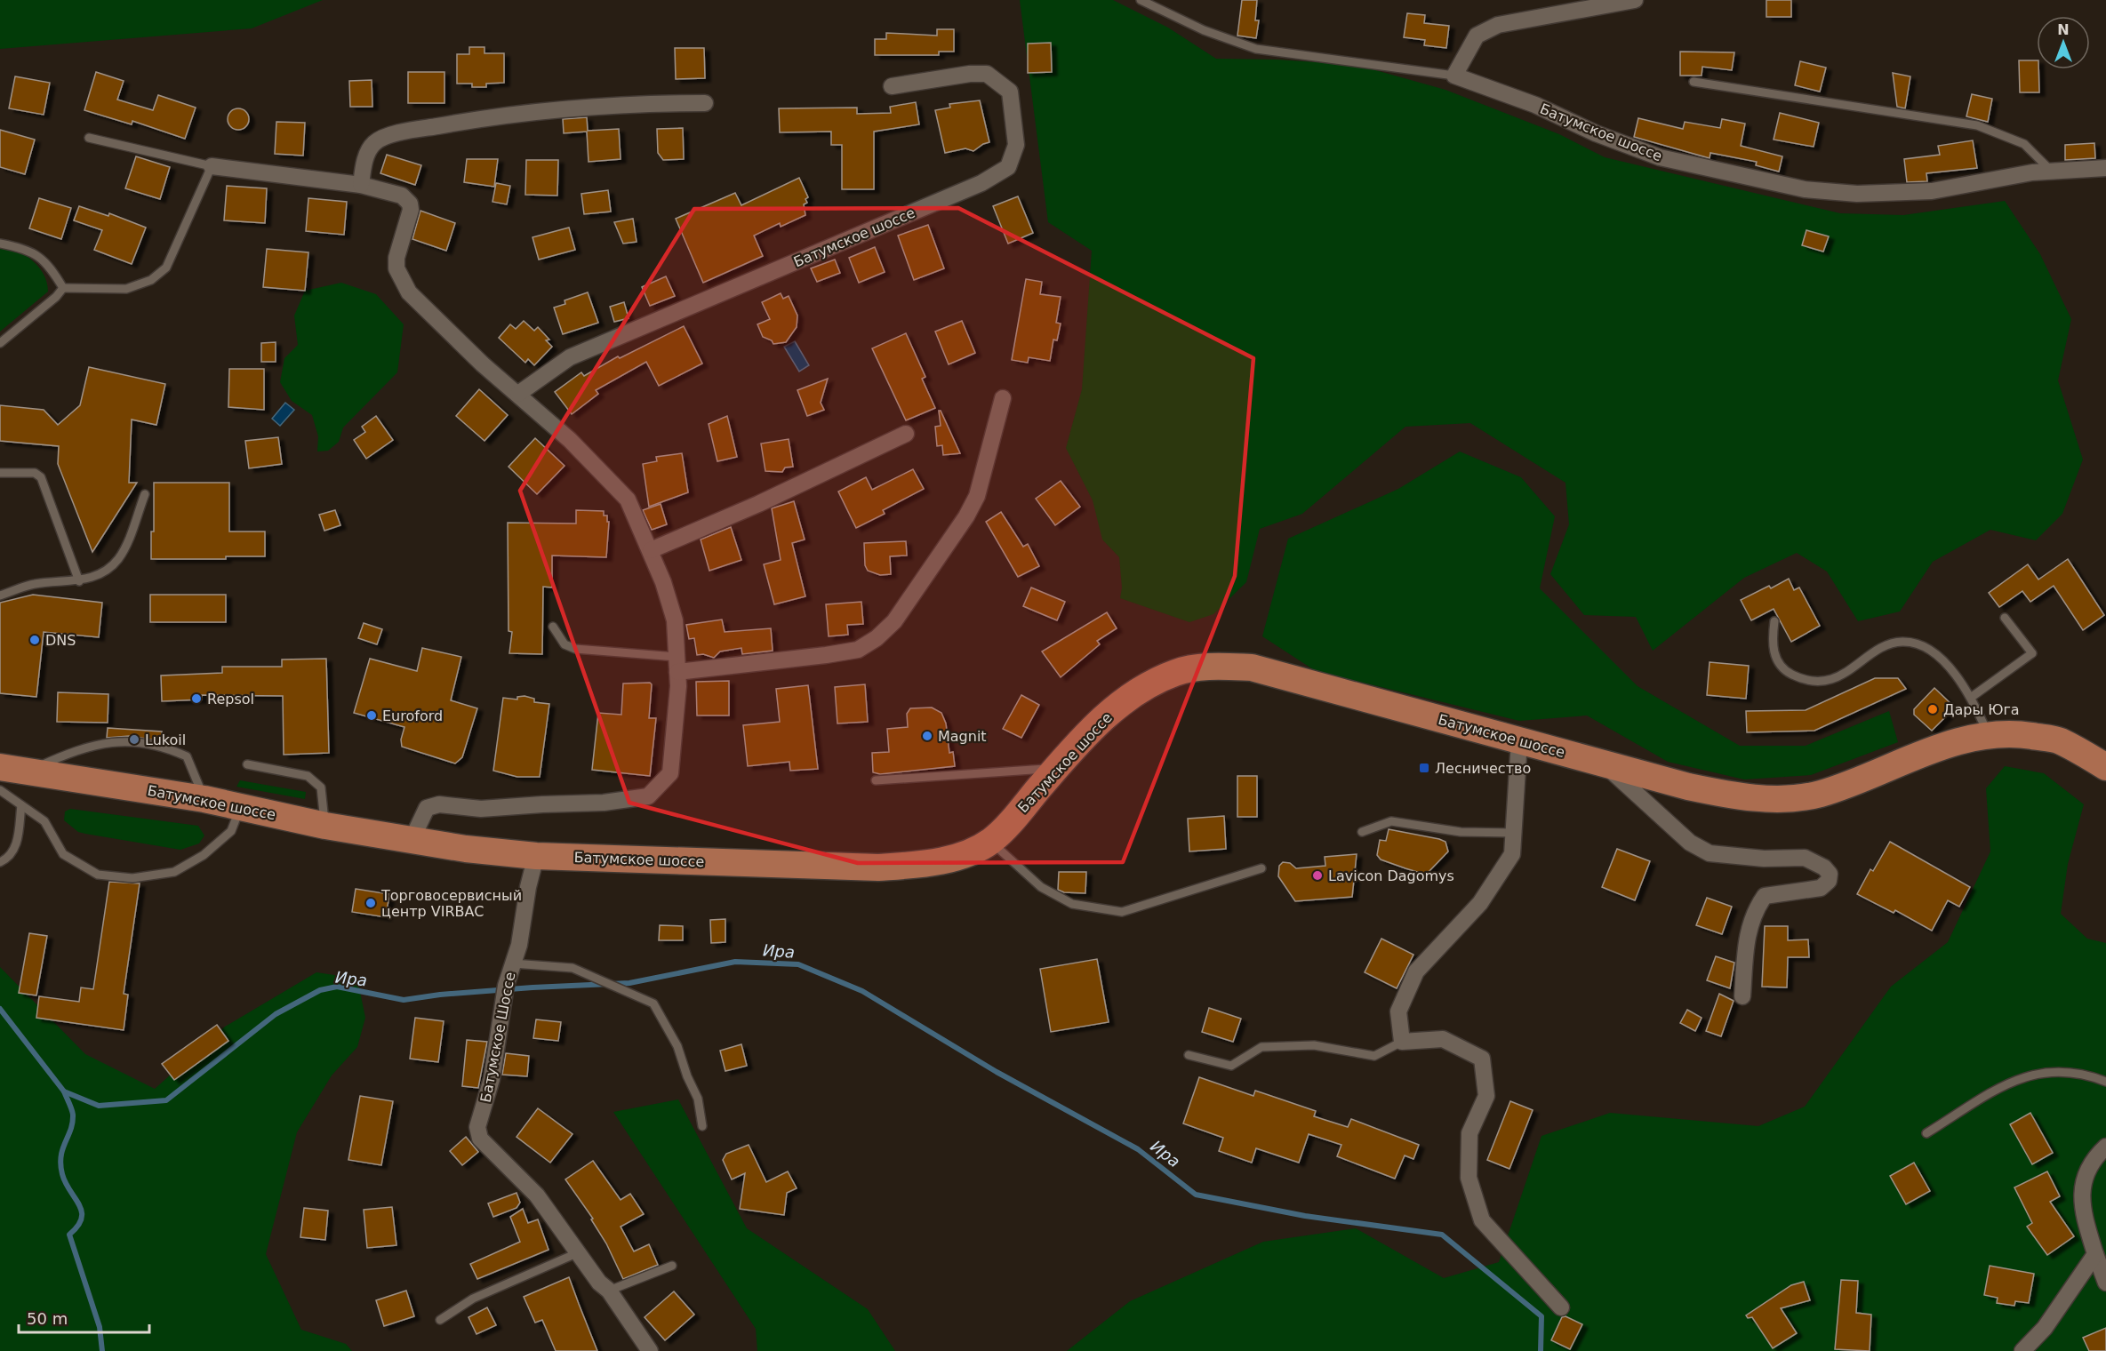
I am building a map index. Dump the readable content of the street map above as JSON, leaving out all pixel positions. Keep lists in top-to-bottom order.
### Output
{
  "streets": {
    "highway": ["Батумское шоссе"],
    "street": ["Батумское Шоссе"]
  },
  "crossings": [
    ["Батумское шоссе", "Батумское Шоссе"]
  ],
  "water": ["Ира"],
  "places": {
    "other": [
      "DNS",
      "Repsol",
      "Дары Юга",
      "Euroford",
      "Magnit",
      "Lukoil",
      "Lavicon Dagomys",
      "Торговосервисный центр VIRBAC"
    ],
    "transit": ["Лесничество"]
  },
  "scale_bar": "50 m",
  "north": "top"
}
